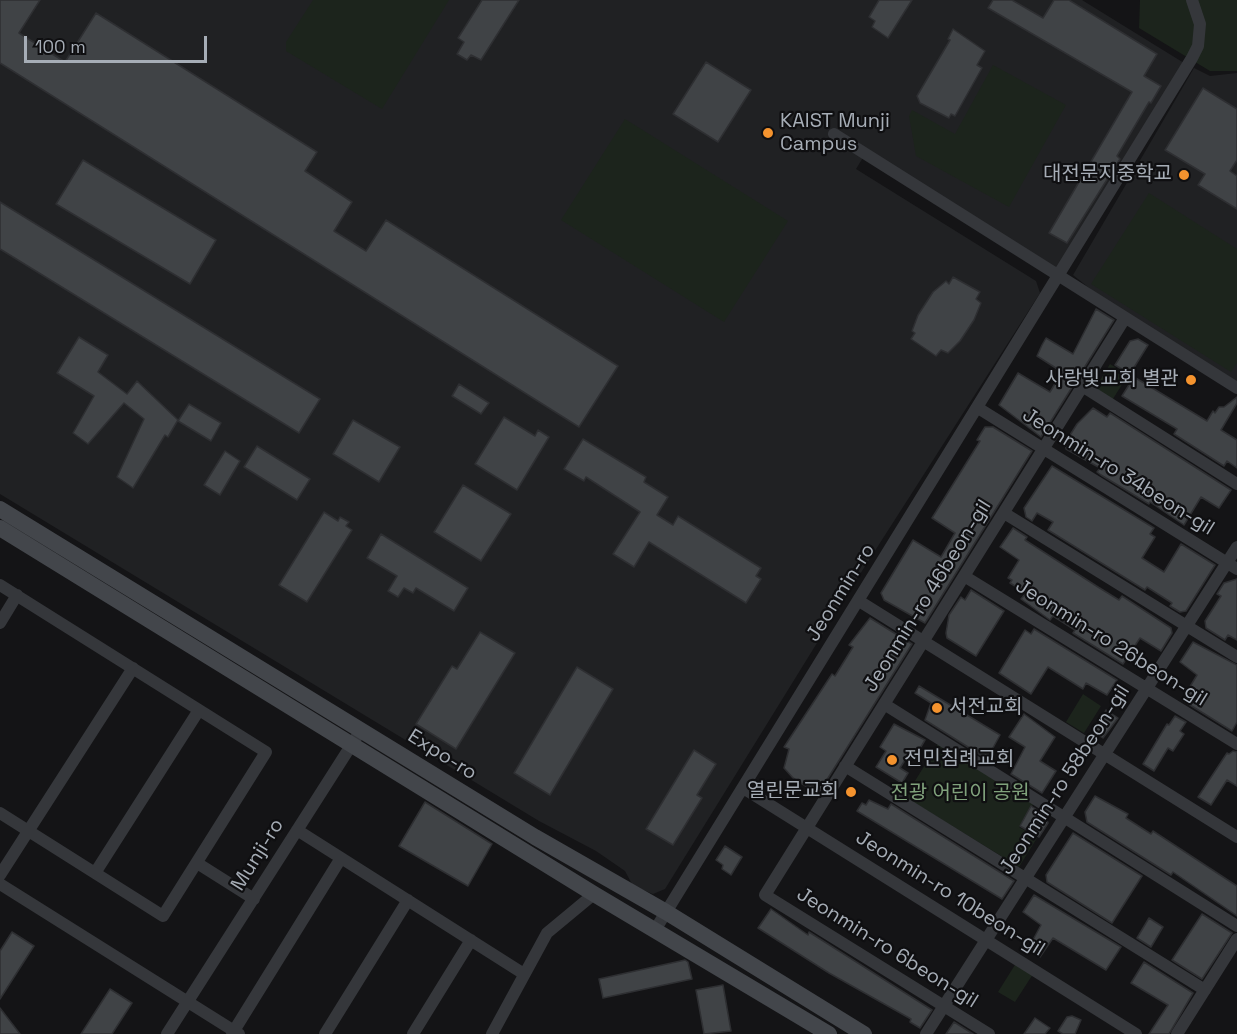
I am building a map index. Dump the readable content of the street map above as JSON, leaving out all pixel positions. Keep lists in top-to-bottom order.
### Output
{
  "streets": {
    "main road": ["Expo-ro"],
    "street": [
      "Jeonmin-ro 34beon-gil",
      "Jeonmin-ro",
      "Jeonmin-ro 46beon-gil",
      "Jeonmin-ro 26beon-gil",
      "Jeonmin-ro 58beon-gil",
      "Munji-ro",
      "Jeonmin-ro 10beon-gil",
      "Jeonmin-ro 6beon-gil"
    ]
  },
  "crossings": [
    ["Jeonmin-ro 34beon-gil", "Jeonmin-ro"],
    ["Jeonmin-ro 34beon-gil", "Jeonmin-ro 46beon-gil"],
    ["Jeonmin-ro 34beon-gil", "Jeonmin-ro 58beon-gil"],
    ["Jeonmin-ro", "Expo-ro"],
    ["Jeonmin-ro", "Jeonmin-ro 10beon-gil"],
    ["Jeonmin-ro 46beon-gil", "Jeonmin-ro 26beon-gil"],
    ["Jeonmin-ro 46beon-gil", "Jeonmin-ro 10beon-gil"],
    ["Jeonmin-ro 46beon-gil", "Jeonmin-ro 6beon-gil"],
    ["Jeonmin-ro 26beon-gil", "Jeonmin-ro 58beon-gil"],
    ["Expo-ro", "Munji-ro"],
    ["Jeonmin-ro 58beon-gil", "Jeonmin-ro 10beon-gil"],
    ["Jeonmin-ro 58beon-gil", "Jeonmin-ro 6beon-gil"]
  ],
  "parks": ["전광 어린이 공원"],
  "places": [
    "KAIST Munji Campus",
    "대전문지중학교",
    "사랑빛교회 별관",
    "서전교회",
    "전민침례교회",
    "열린문교회"
  ],
  "scale_bar": "100 m"
}
